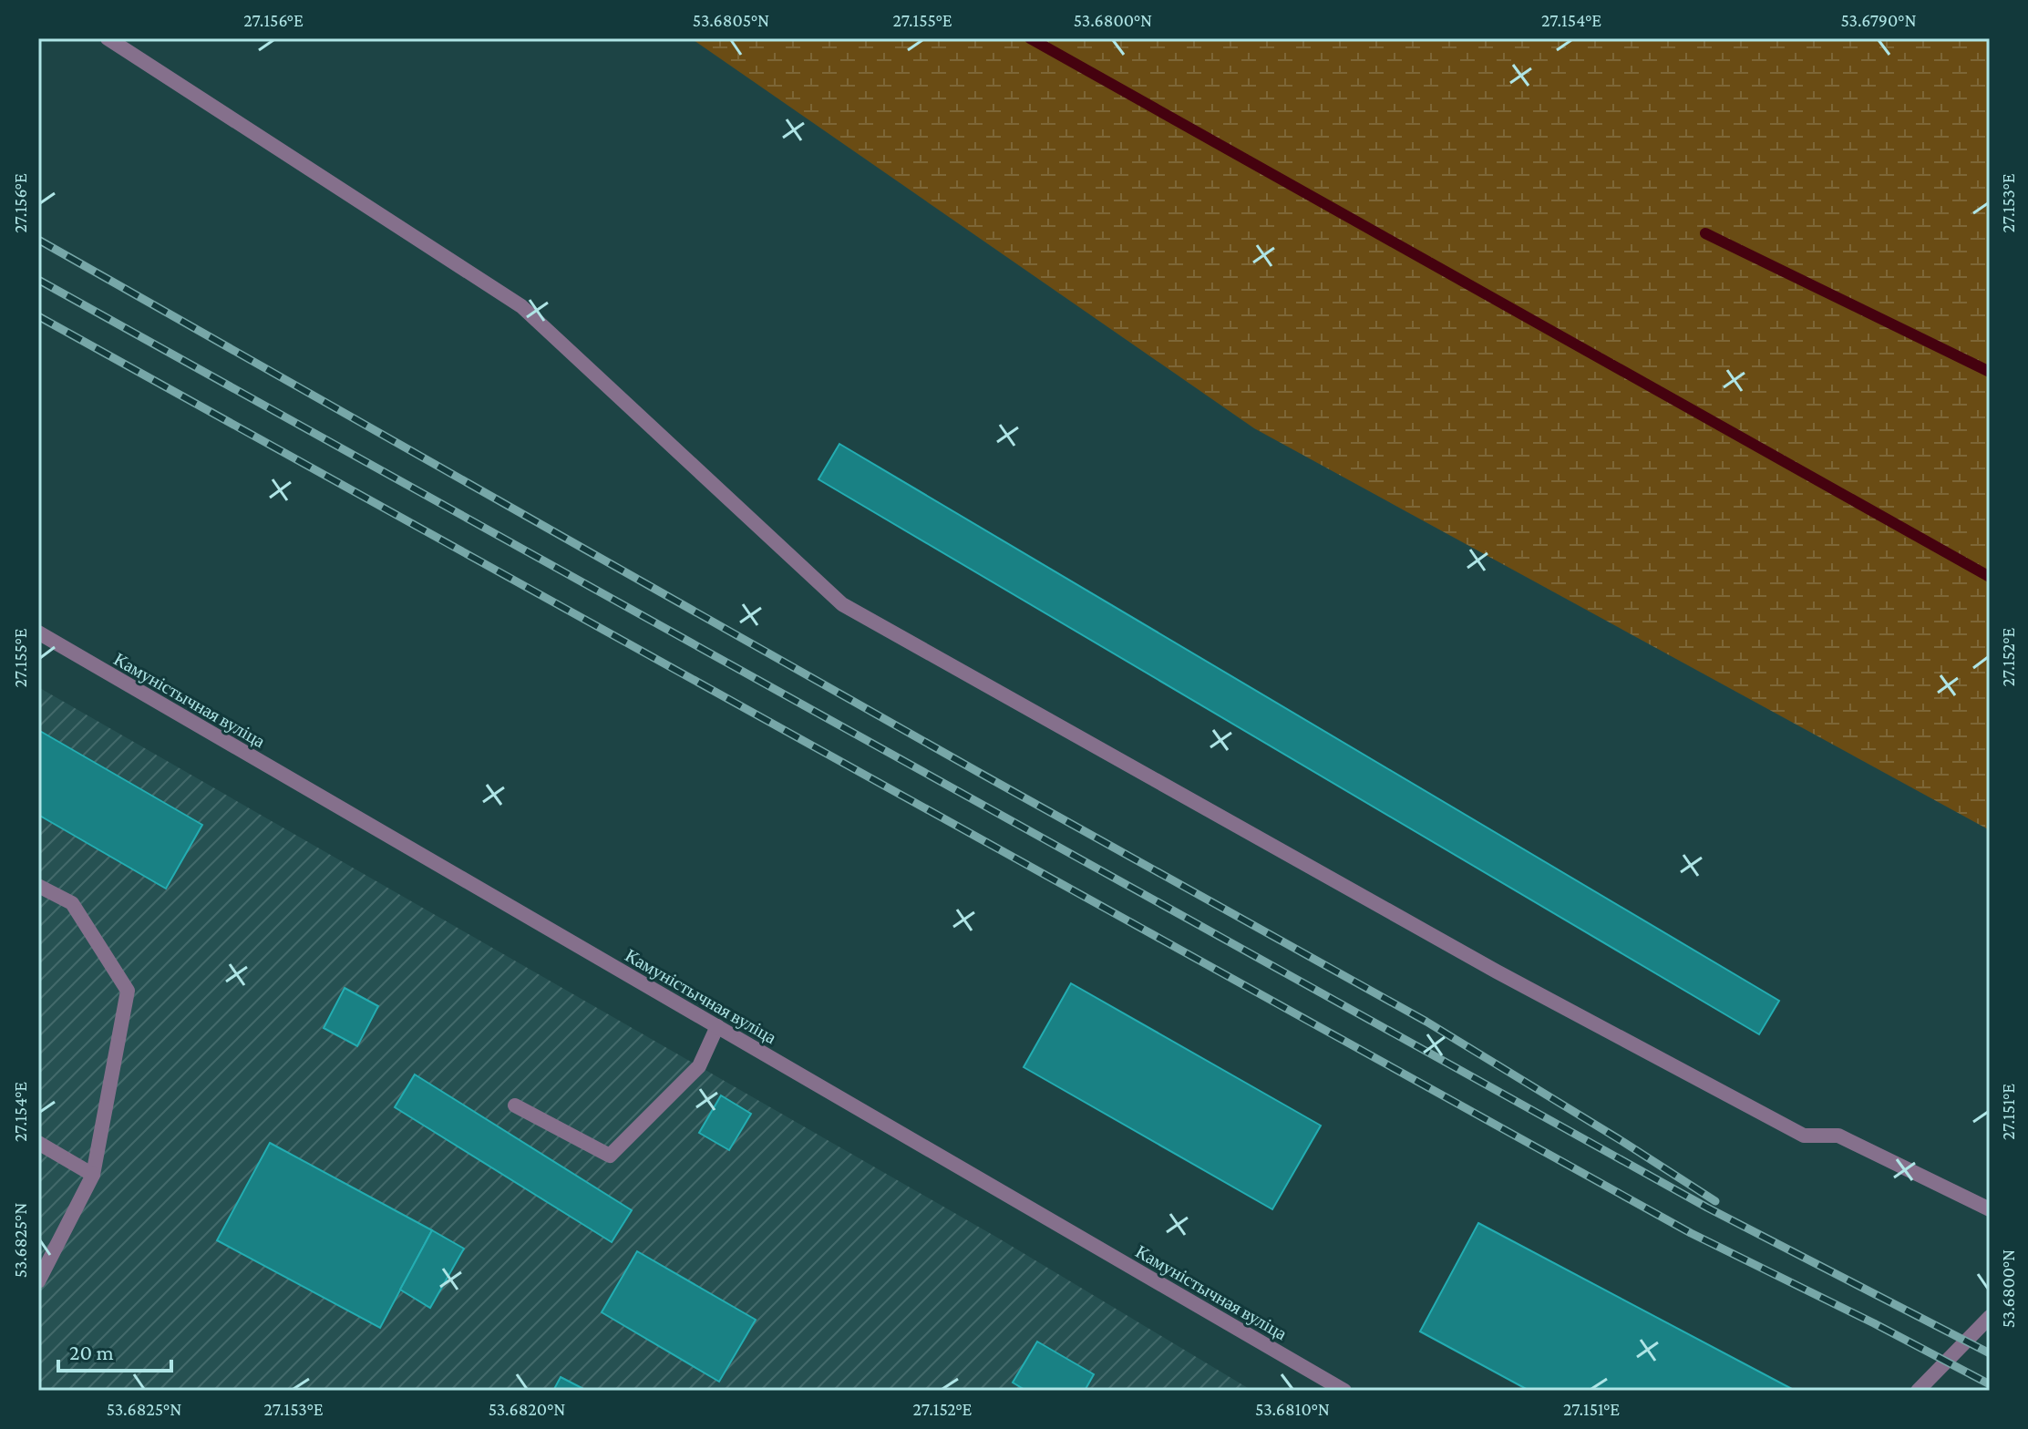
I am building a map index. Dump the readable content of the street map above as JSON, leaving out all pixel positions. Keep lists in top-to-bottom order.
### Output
{
  "streets": {
    "street": ["Камуністычная вуліца"]
  },
  "scale_bar": "20 m",
  "coordinates": [
    "27.156°E",
    "53.6805°N",
    "27.155°E",
    "53.6800°N",
    "27.154°E",
    "53.6790°N",
    "27.153°E",
    "27.152°E",
    "27.151°E",
    "53.6825°N",
    "53.6820°N",
    "53.6810°N"
  ]
}
